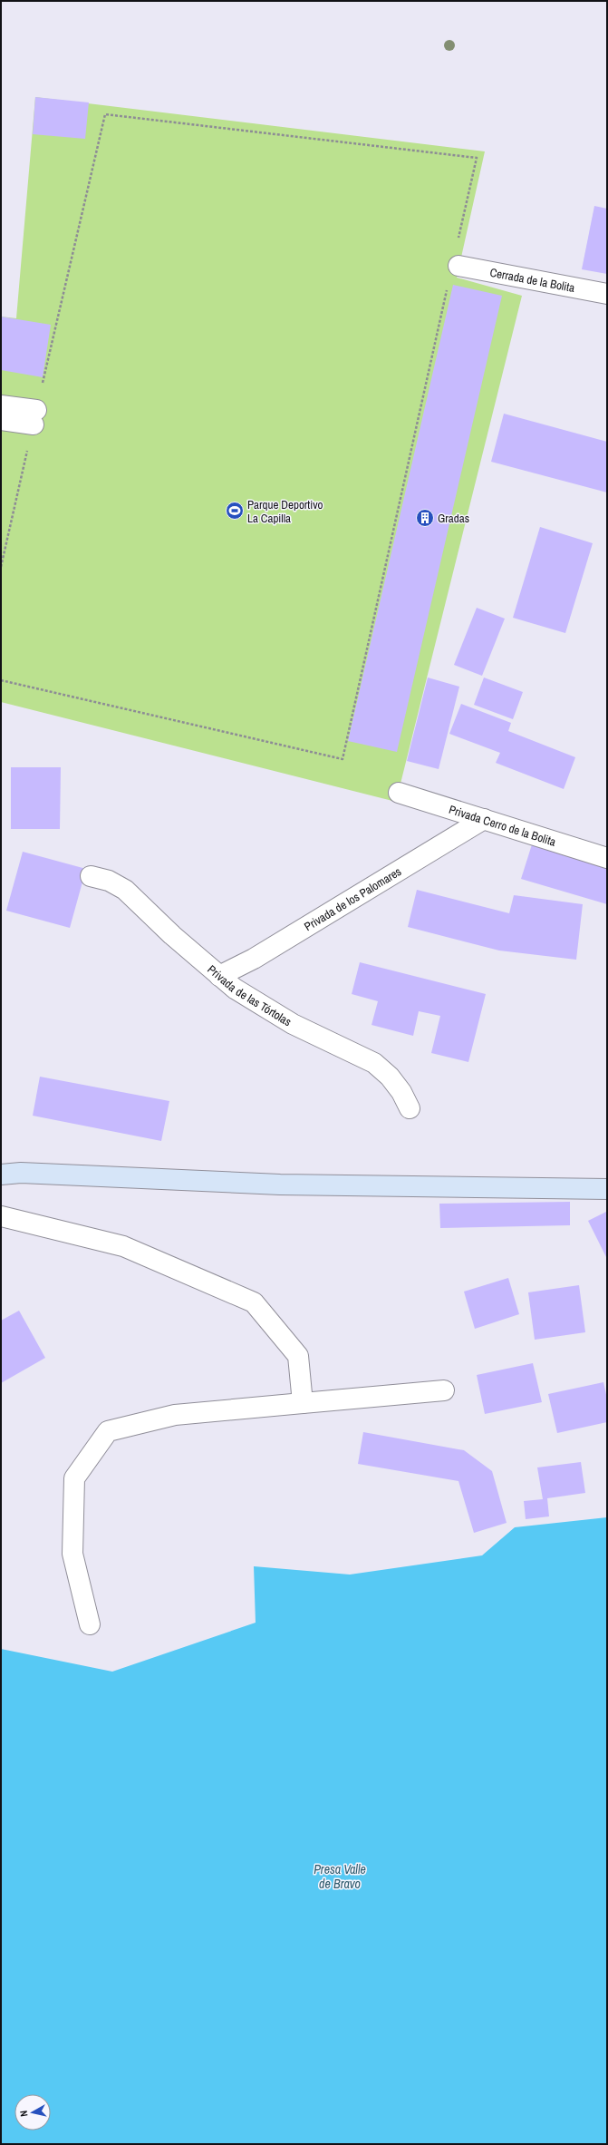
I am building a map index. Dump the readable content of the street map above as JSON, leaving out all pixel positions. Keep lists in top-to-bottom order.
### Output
{
  "streets": {
    "street": [
      "Cerrada de la Bolita",
      "Privada Cerro de la Bolita",
      "Privada de los Palomares",
      "Privada de las Tórtolas"
    ]
  },
  "crossings": [
    ["Privada Cerro de la Bolita", "Privada de los Palomares"],
    ["Privada de los Palomares", "Privada de las Tórtolas"]
  ],
  "water": ["Presa Valle de Bravo"],
  "places": {
    "sports": ["Parque Deportivo La Capilla"],
    "building": ["Gradas"]
  },
  "north": "left"
}
